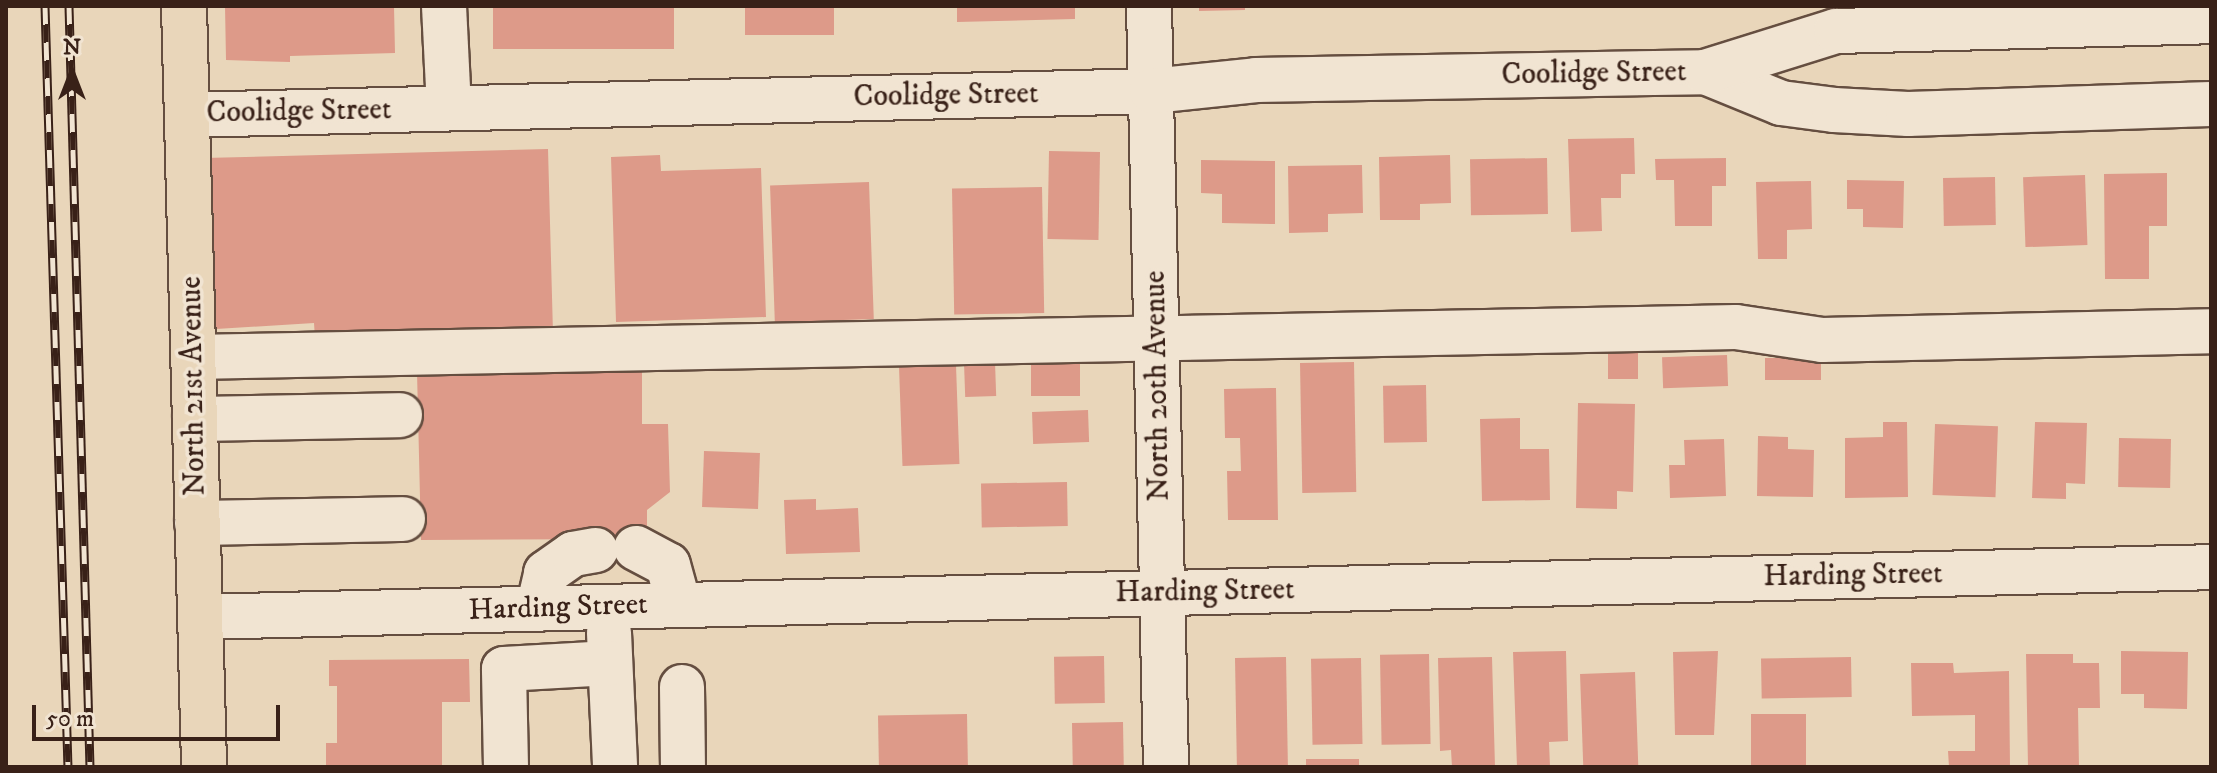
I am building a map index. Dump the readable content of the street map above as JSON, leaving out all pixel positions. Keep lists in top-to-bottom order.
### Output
{
  "streets": {
    "main road": ["North 21st Avenue"],
    "street": ["Coolidge Street", "North 20th Avenue", "Harding Street"]
  },
  "crossings": [
    ["Coolidge Street", "North 21st Avenue"],
    ["Coolidge Street", "North 20th Avenue"],
    ["North 21st Avenue", "Harding Street"],
    ["North 20th Avenue", "Harding Street"]
  ],
  "scale_bar": "50 m",
  "north": "top"
}
